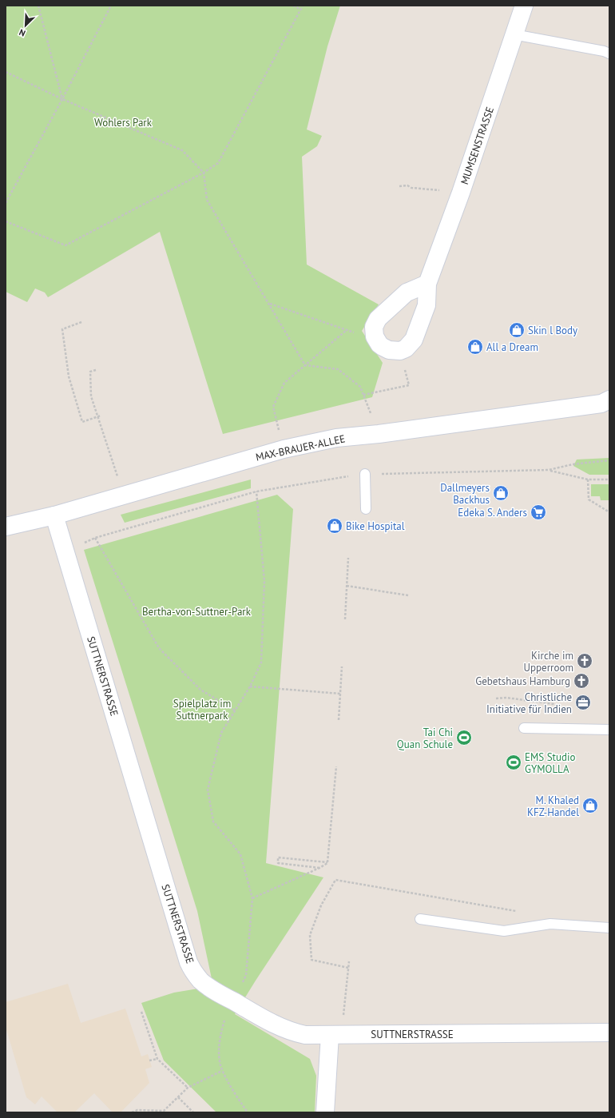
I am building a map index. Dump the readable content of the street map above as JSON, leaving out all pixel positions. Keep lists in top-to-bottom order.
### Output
{
  "streets": {
    "street": ["MUMSENSTRASSE", "MAX-BRAUER-ALLEE", "SUTTNERSTRASSE"]
  },
  "crossings": [
    ["MAX-BRAUER-ALLEE", "SUTTNERSTRASSE"]
  ],
  "parks": ["Wohlers Park", "Bertha-von-Suttner-Park", "Spielplatz im Suttnerpark"],
  "places": {
    "shop": [
      "Skin l Body",
      "All a Dream",
      "Dallmeyers Backhus",
      "Bike Hospital",
      "M. Khaled KFZ-Handel"
    ],
    "supermarket": ["Edeka S. Anders"],
    "church": ["Kirche im Upperroom", "Gebetshaus Hamburg"],
    "office": ["Christliche Initiative für Indien"],
    "sports": ["Tai Chi Quan Schule", "EMS Studio GYMOLLA"]
  },
  "north": "bottom left"
}
